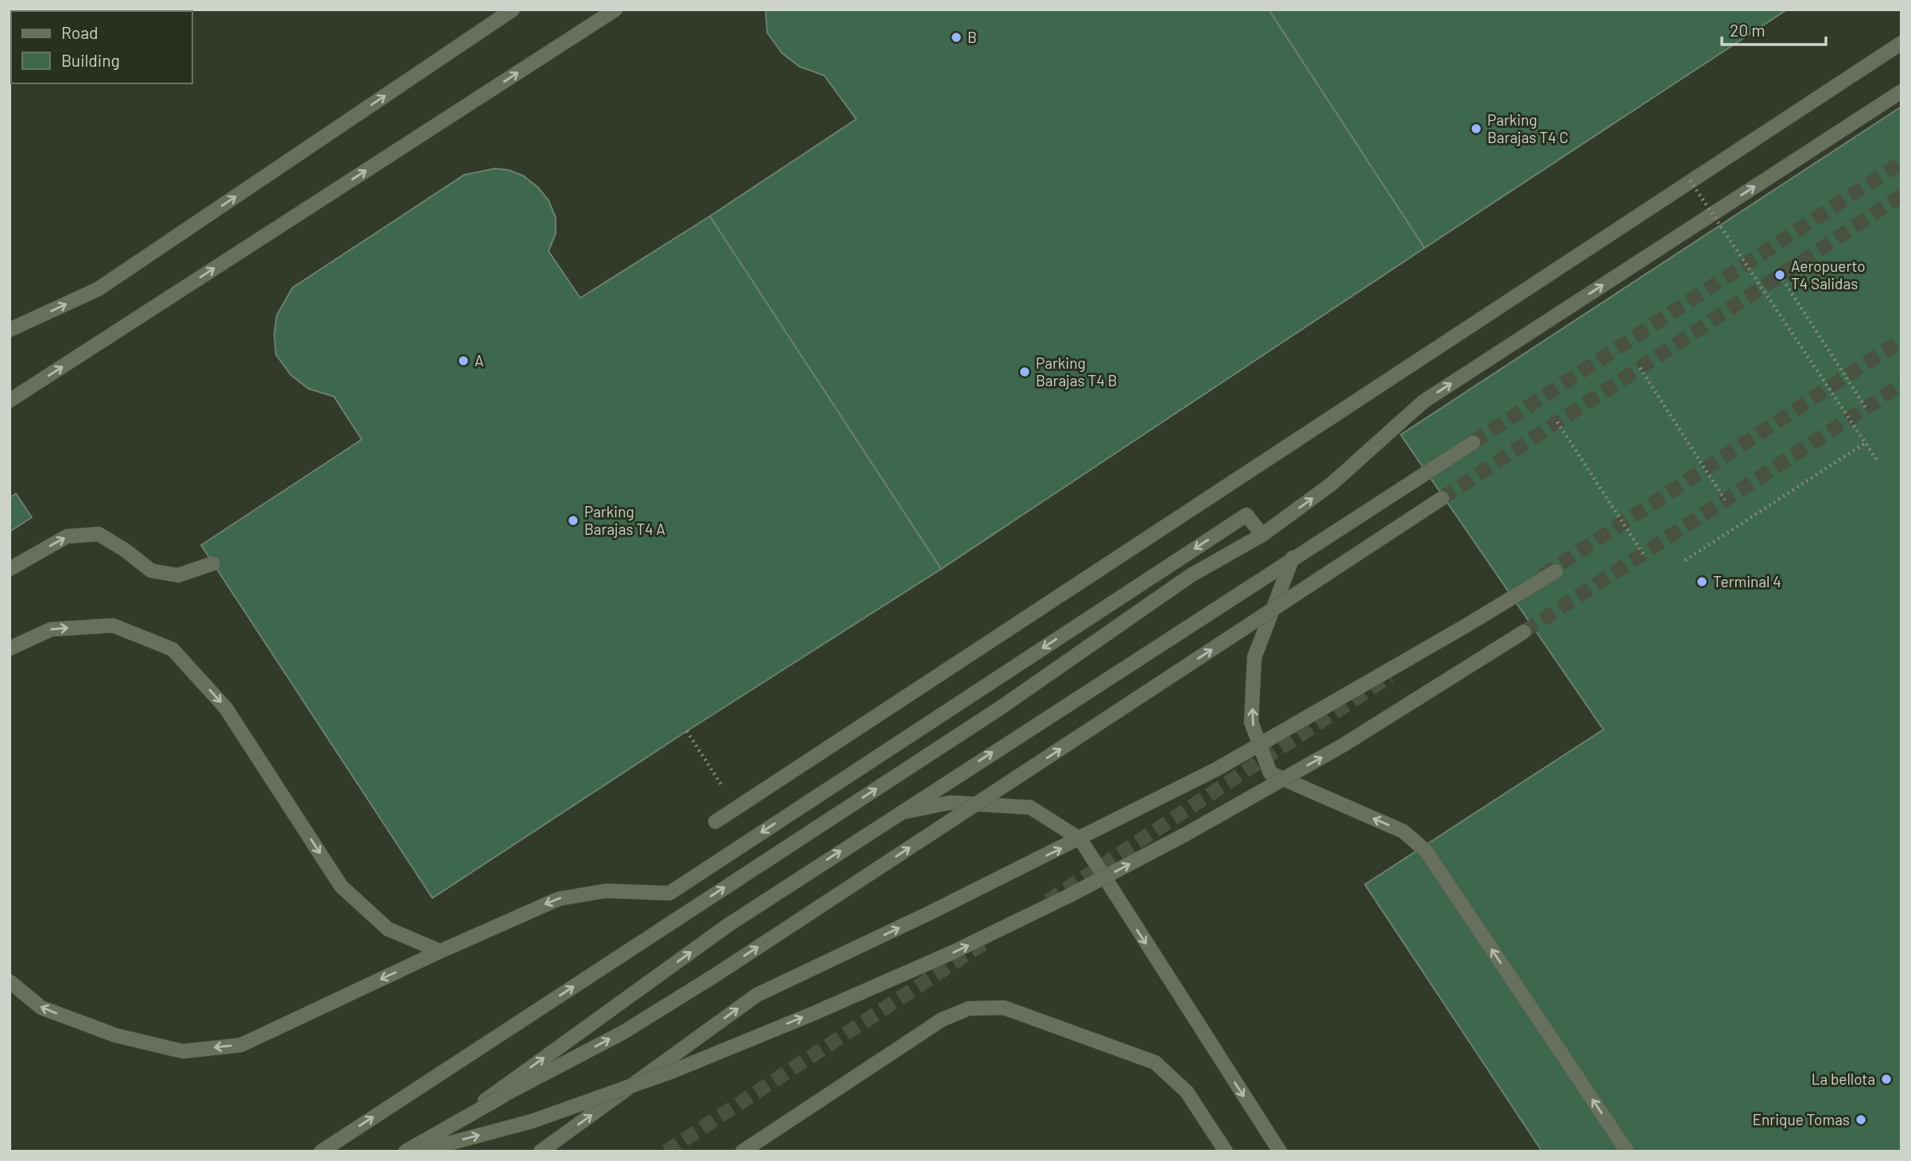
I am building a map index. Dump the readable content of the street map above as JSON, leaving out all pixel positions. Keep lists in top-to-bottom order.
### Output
{
  "places": [
    "B",
    "Parking Barajas T4 C",
    "Aeropuerto T4 Salidas",
    "A",
    "Parking Barajas T4 B",
    "Parking Barajas T4 A",
    "Terminal 4",
    "La bellota",
    "Enrique Tomas"
  ],
  "legend": ["Road", "Building"],
  "scale_bar": "20 m"
}
